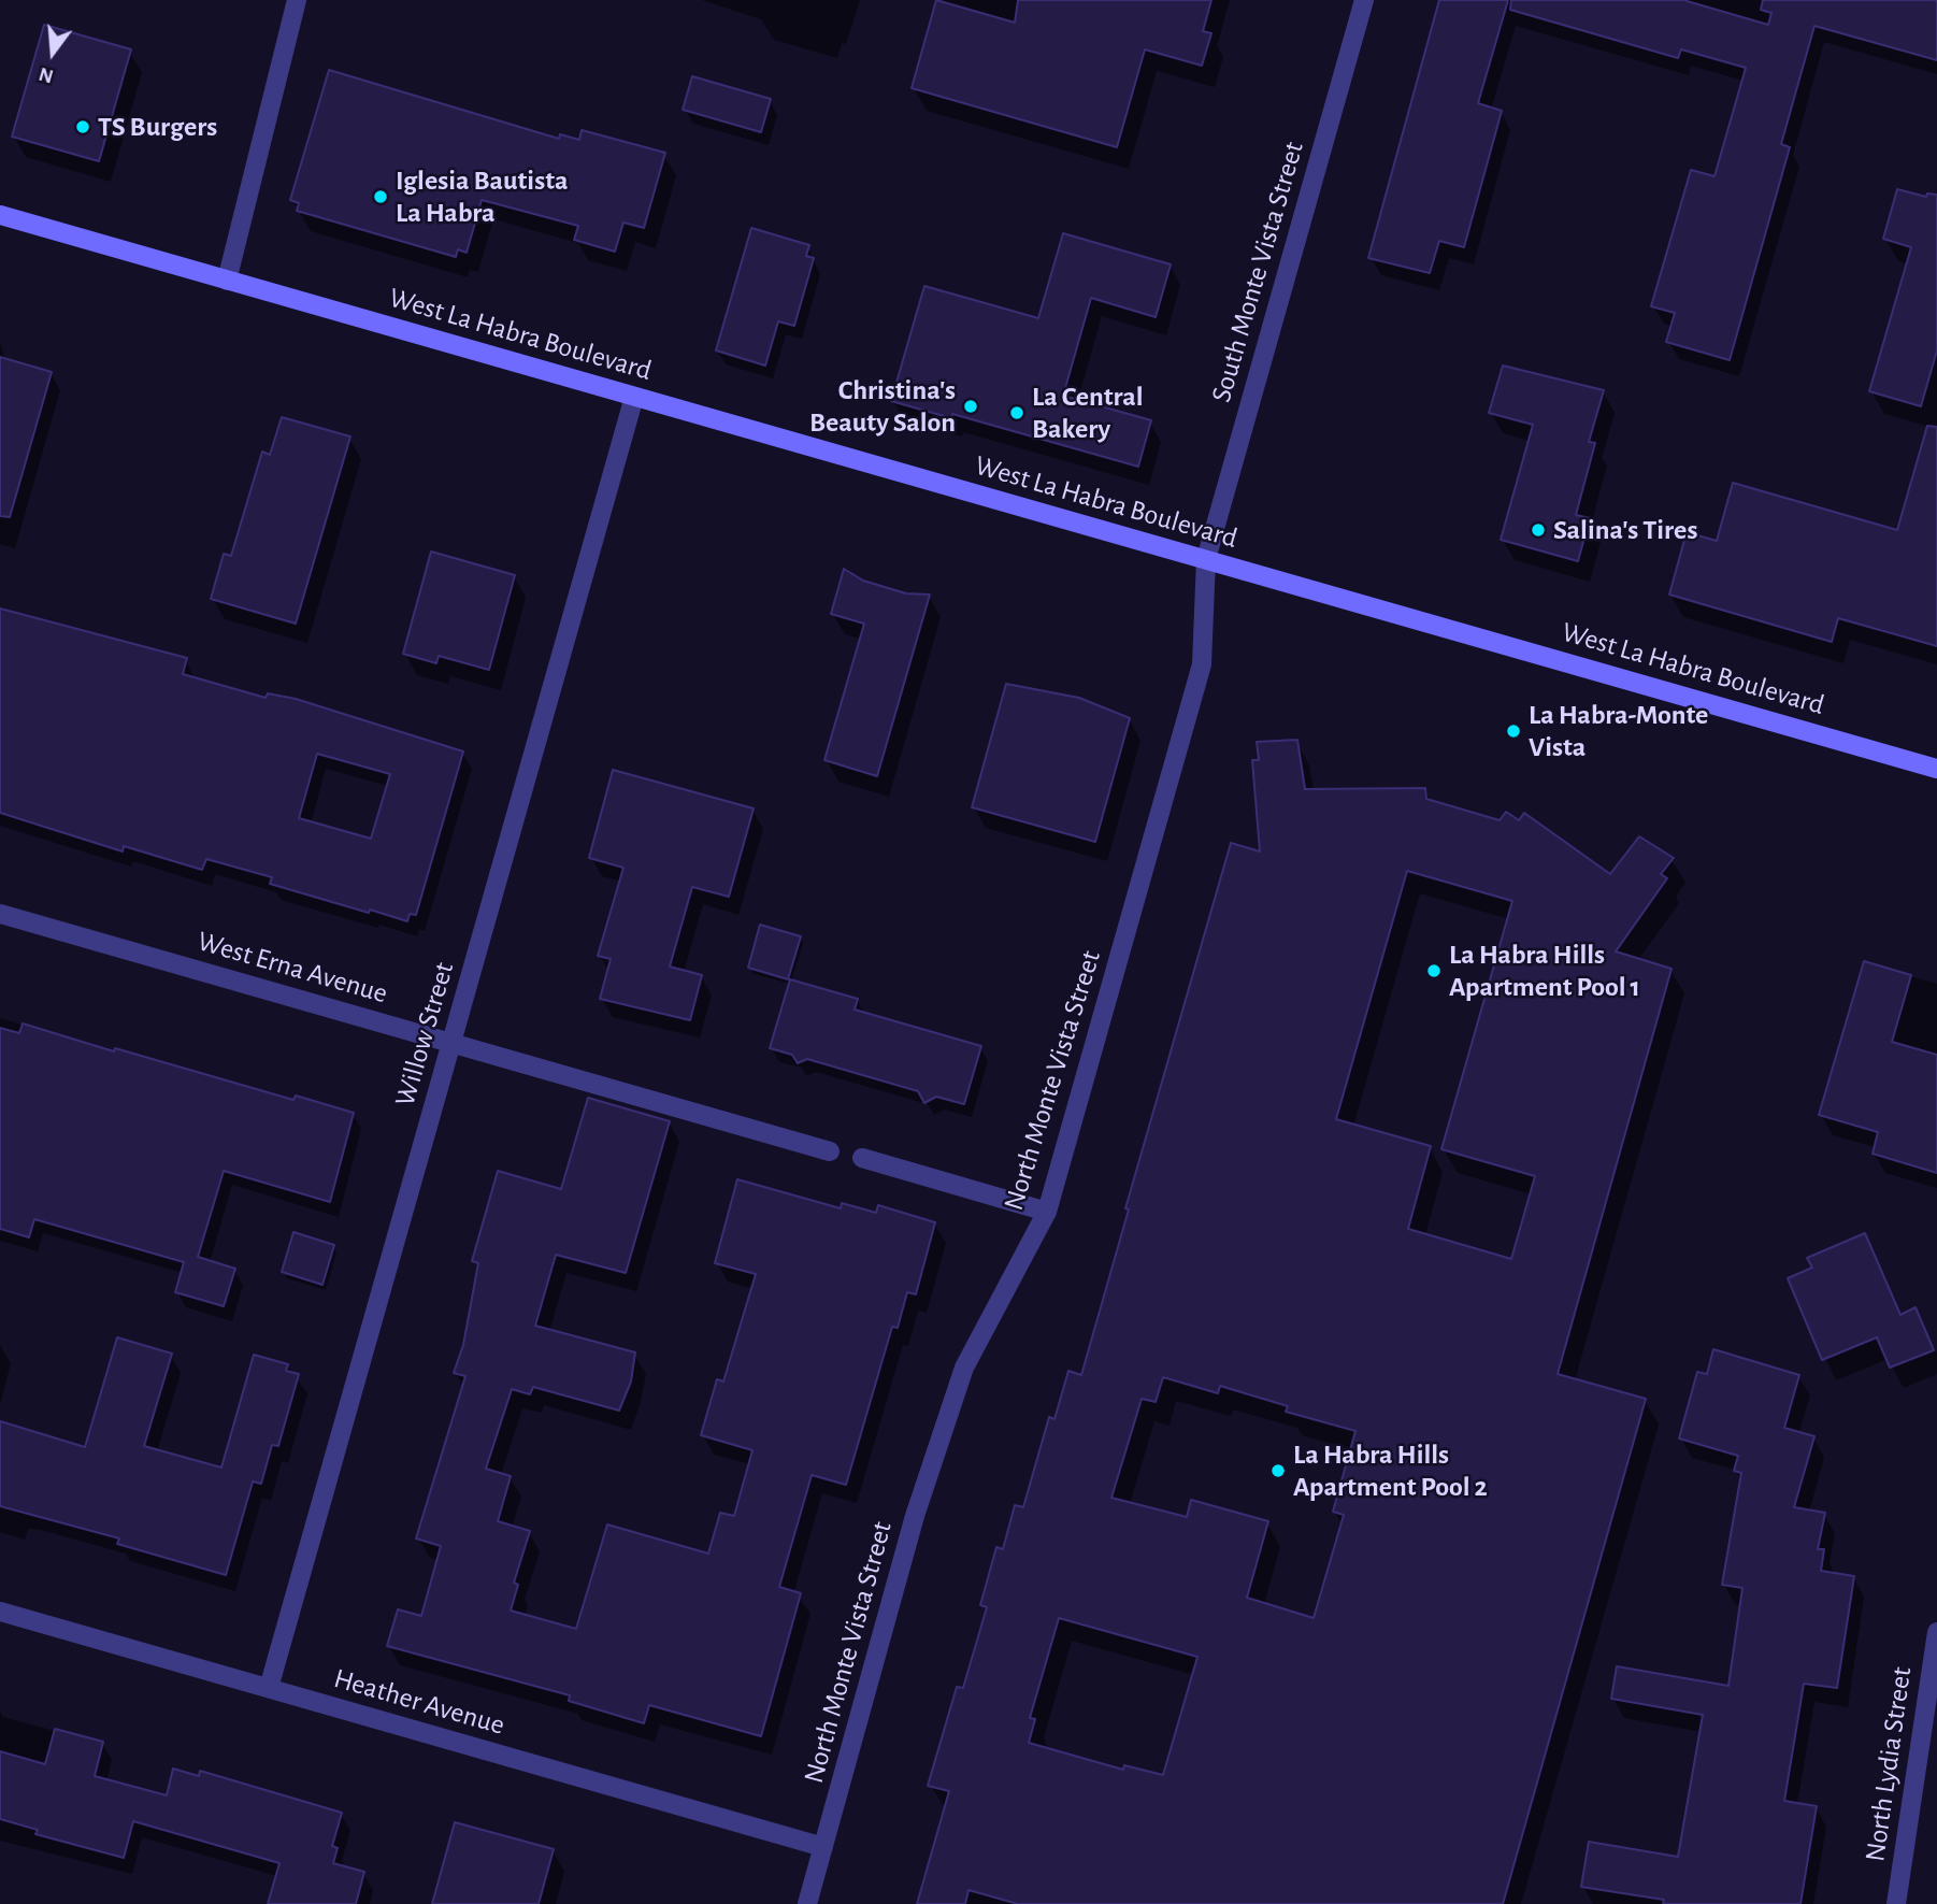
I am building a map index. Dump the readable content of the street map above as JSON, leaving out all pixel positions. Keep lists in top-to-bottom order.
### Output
{
  "streets": {
    "main road": ["West La Habra Boulevard"],
    "street": [
      "South Monte Vista Street",
      "West Erna Avenue",
      "Willow Street",
      "North Monte Vista Street",
      "Heather Avenue",
      "North Lydia Street"
    ]
  },
  "crossings": [
    ["South Monte Vista Street", "West La Habra Boulevard"],
    ["South Monte Vista Street", "North Monte Vista Street"],
    ["West La Habra Boulevard", "Willow Street"],
    ["West La Habra Boulevard", "North Monte Vista Street"],
    ["West Erna Avenue", "Willow Street"],
    ["Willow Street", "Heather Avenue"],
    ["North Monte Vista Street", "Heather Avenue"]
  ],
  "places": [
    "TS Burgers",
    "Iglesia Bautista La Habra",
    "Christina's Beauty Salon",
    "La Central Bakery",
    "Salina's Tires",
    "La Habra-Monte Vista",
    "La Habra Hills Apartment Pool 1",
    "La Habra Hills Apartment Pool 2"
  ],
  "north": "bottom"
}
